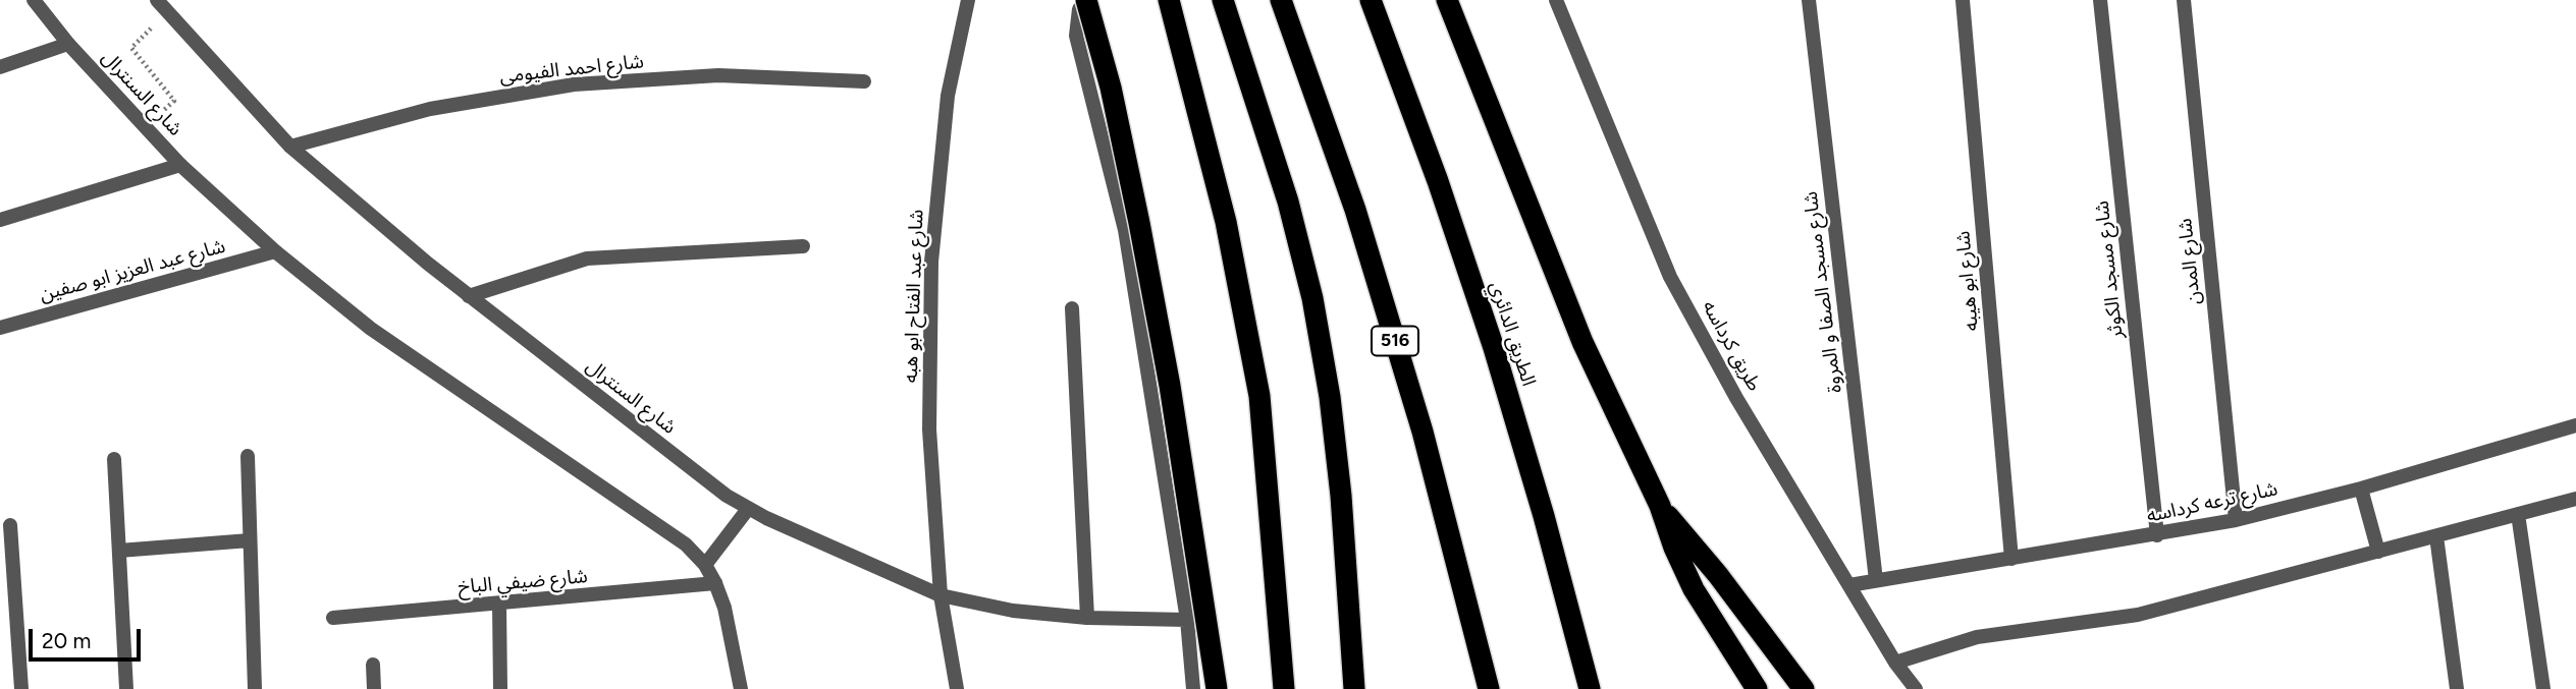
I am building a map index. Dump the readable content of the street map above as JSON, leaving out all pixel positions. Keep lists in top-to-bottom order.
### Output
{
  "streets": {
    "highway": ["الطريق الدائري", "516"],
    "street": [
      "شارع احمد الفيومى",
      "شارع السنترال",
      "شارع المدن",
      "شارع مسجد الكوثر",
      "شارع عبد العزيز ابو صفين",
      "شارع ابو هيبه",
      "شارع مسجد الصفا و المروة",
      "شارع عبد الفتاح ابو هبه",
      "طريق كرداسه",
      "شارع ترعه كرداسه",
      "شارع ضيفي الباخ"
    ]
  },
  "crossings": [
    ["شارع احمد الفيومى", "شارع السنترال"],
    ["شارع السنترال", "شارع عبد العزيز ابو صفين"],
    ["شارع السنترال", "شارع عبد الفتاح ابو هبه"],
    ["شارع السنترال", "شارع ضيفي الباخ"],
    ["شارع المدن", "شارع ترعه كرداسه"],
    ["شارع مسجد الكوثر", "شارع ترعه كرداسه"],
    ["شارع ابو هيبه", "شارع ترعه كرداسه"],
    ["شارع مسجد الصفا و المروة", "شارع ترعه كرداسه"],
    ["طريق كرداسه", "شارع ترعه كرداسه"]
  ],
  "scale_bar": "20 m"
}
